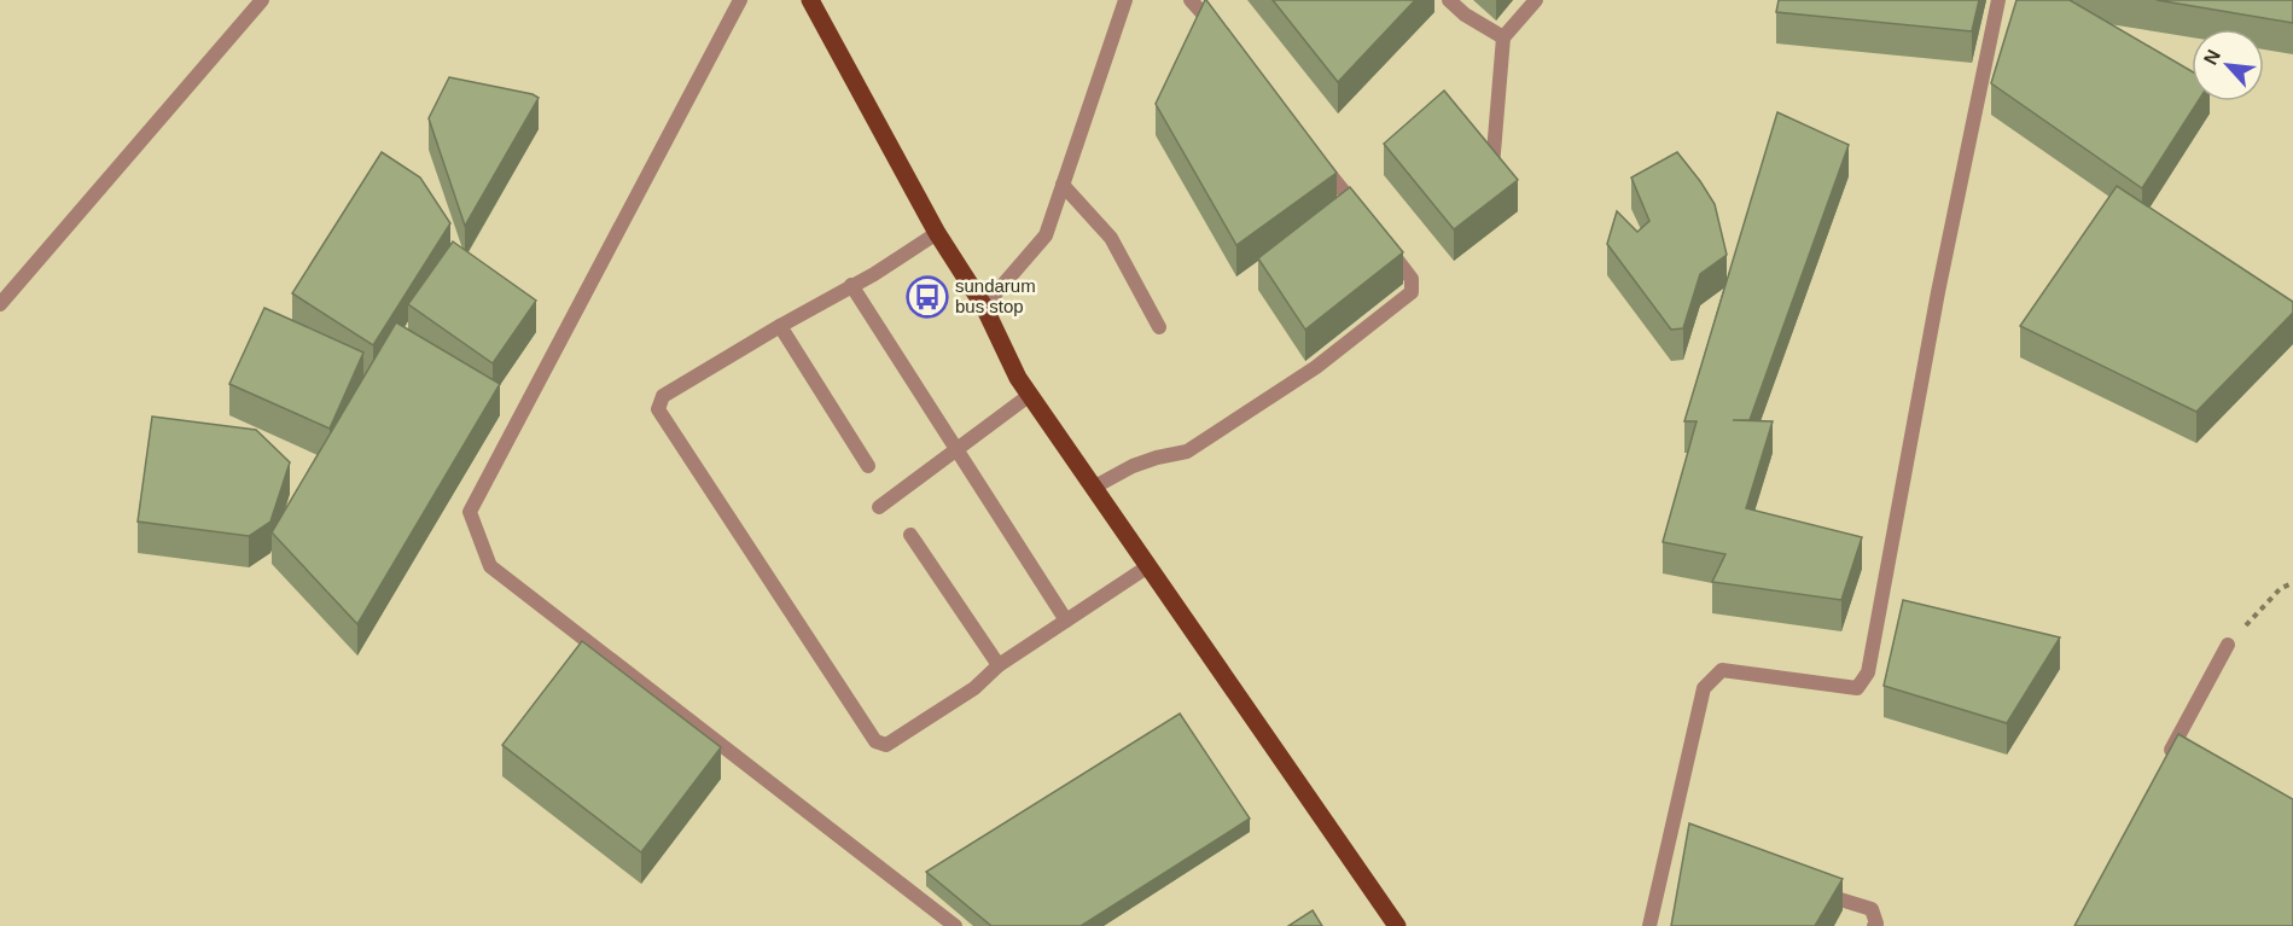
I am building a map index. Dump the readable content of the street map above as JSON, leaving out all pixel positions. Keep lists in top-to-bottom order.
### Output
{
  "places": {
    "bus stop": ["sundarum bus stop"]
  },
  "north": "top left"
}
